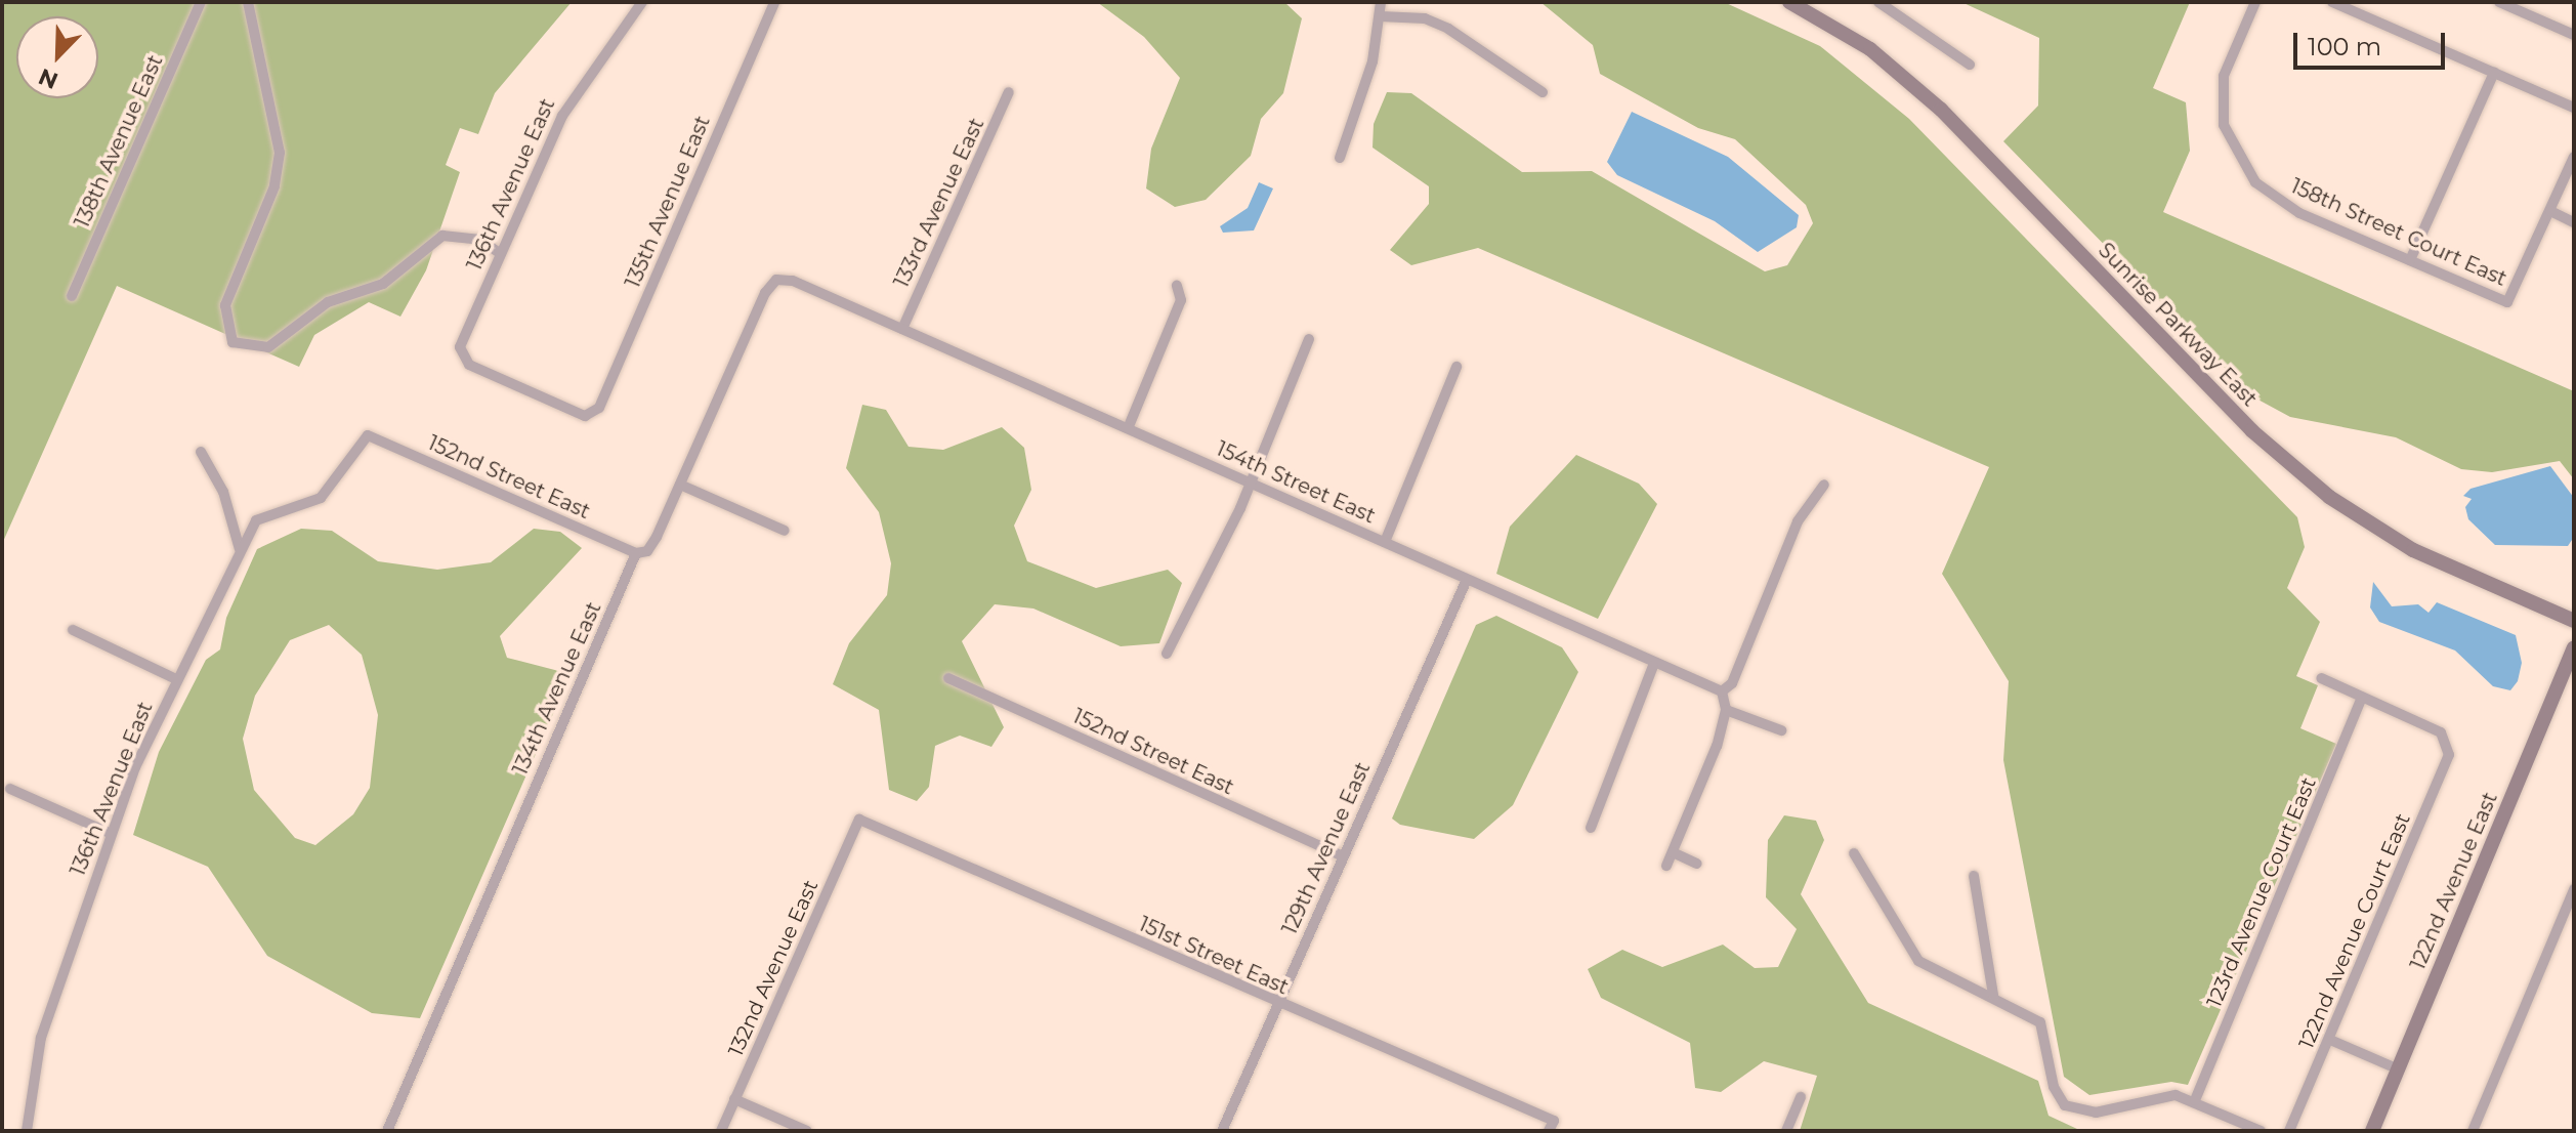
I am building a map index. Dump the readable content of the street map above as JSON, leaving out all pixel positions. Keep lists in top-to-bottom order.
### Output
{
  "streets": {
    "street": [
      "138th Avenue East",
      "136th Avenue East",
      "135th Avenue East",
      "133rd Avenue East",
      "158th Street Court East",
      "Sunrise Parkway East",
      "152nd Street East",
      "154th Street East",
      "134th Avenue East",
      "129th Avenue East",
      "122nd Avenue East",
      "123rd Avenue Court East",
      "122nd Avenue Court East",
      "151st Street East",
      "132nd Avenue East"
    ]
  },
  "crossings": [
    ["136th Avenue East", "135th Avenue East"],
    ["136th Avenue East", "152nd Street East"],
    ["133rd Avenue East", "154th Street East"],
    ["152nd Street East", "134th Avenue East"],
    ["152nd Street East", "129th Avenue East"],
    ["154th Street East", "134th Avenue East"],
    ["154th Street East", "129th Avenue East"],
    ["129th Avenue East", "151st Street East"],
    ["123rd Avenue Court East", "122nd Avenue Court East"],
    ["151st Street East", "132nd Avenue East"]
  ],
  "scale_bar": "100 m",
  "north": "bottom left"
}
